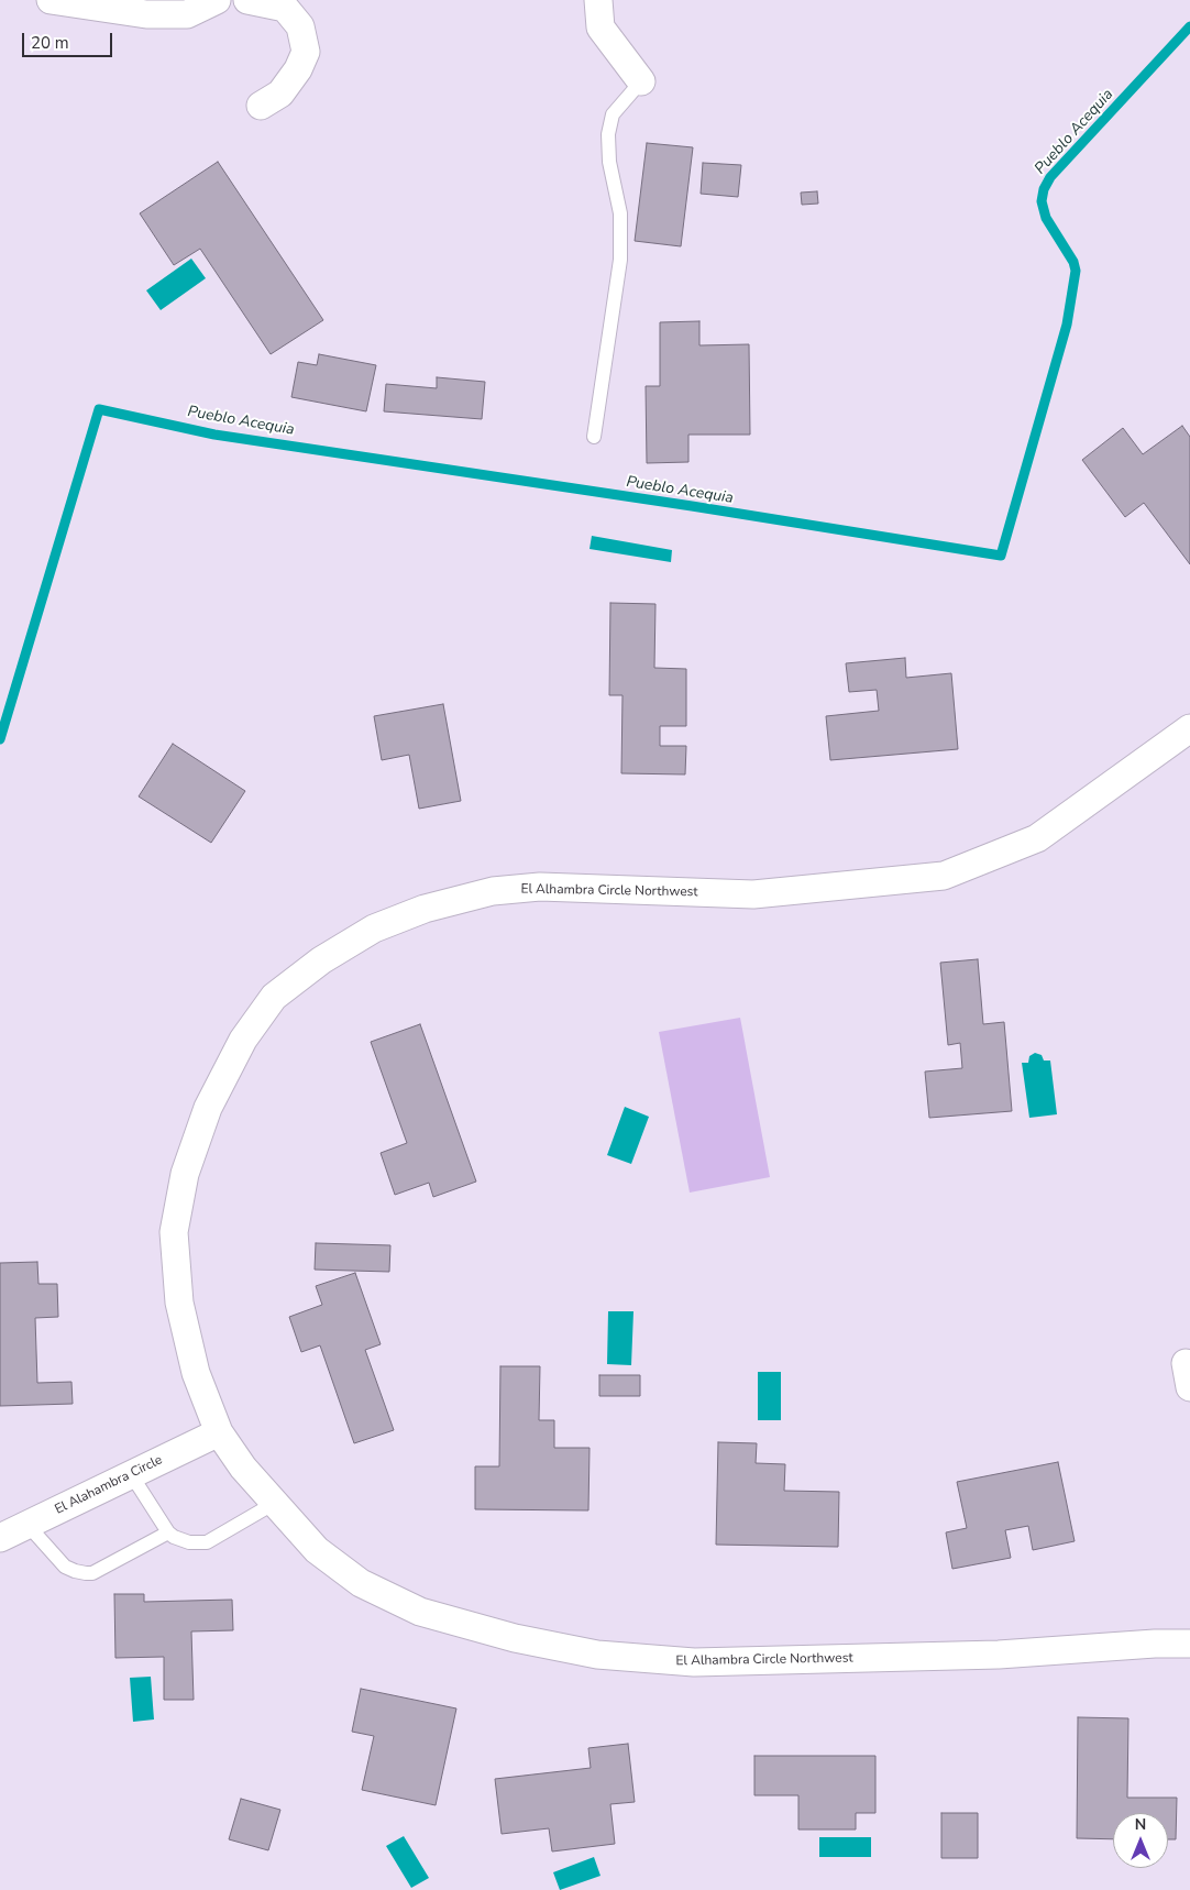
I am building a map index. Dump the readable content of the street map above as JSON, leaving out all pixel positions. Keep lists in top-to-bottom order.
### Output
{
  "streets": {
    "street": ["El Alhambra Circle Northwest", "El Alahambra Circle"]
  },
  "crossings": [
    ["El Alhambra Circle Northwest", "El Alahambra Circle"]
  ],
  "water": ["Pueblo Acequia"],
  "scale_bar": "20 m",
  "north": "top"
}
